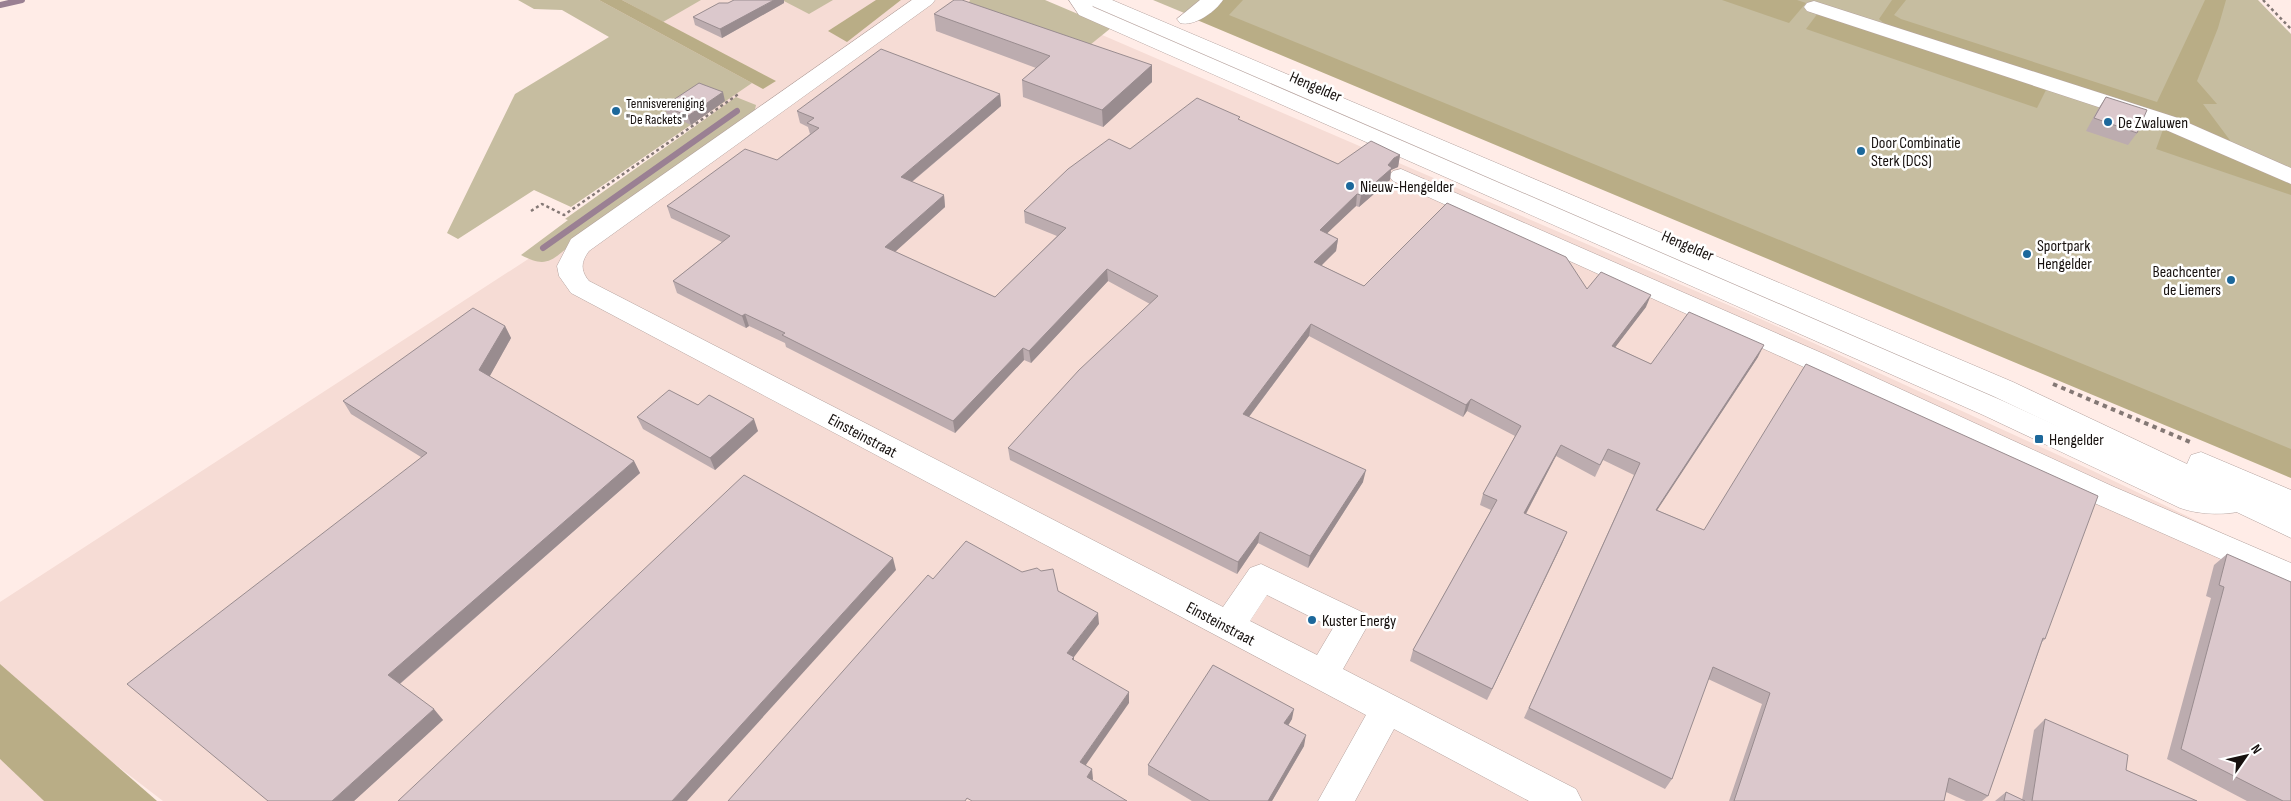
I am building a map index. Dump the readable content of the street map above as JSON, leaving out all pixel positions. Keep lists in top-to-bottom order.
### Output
{
  "streets": {
    "street": ["Hengelder", "Einsteinstraat"]
  },
  "places": {
    "other": [
      "Tennisvereniging \"De Rackets\"",
      "De Zwaluwen",
      "Door Combinatie Sterk (DCS)",
      "Nieuw-Hengelder",
      "Sportpark Hengelder",
      "Beachcenter de Liemers",
      "Kuster Energy"
    ],
    "transit": ["Hengelder"]
  },
  "north": "top right"
}
